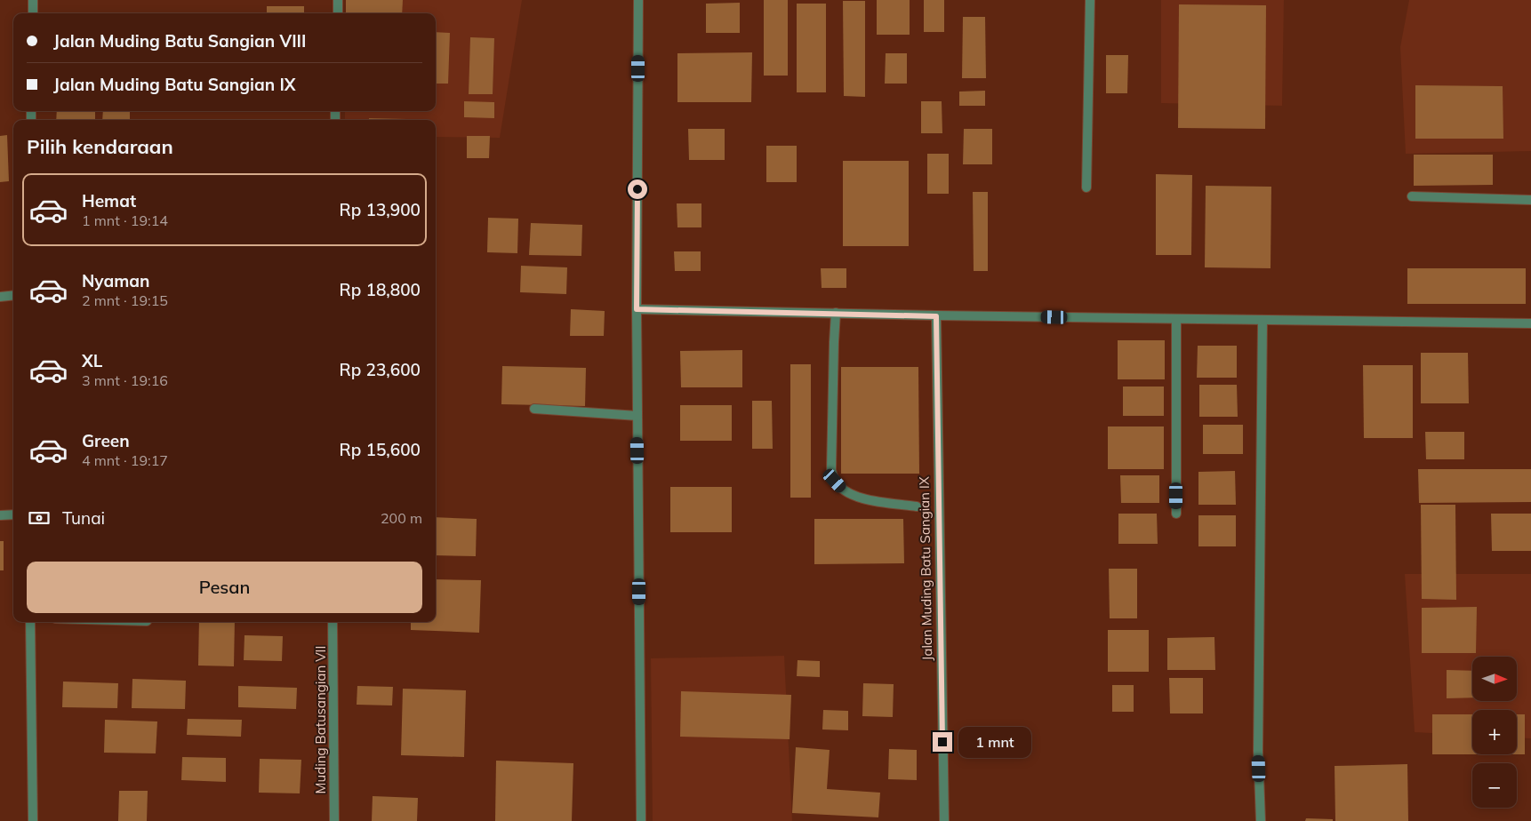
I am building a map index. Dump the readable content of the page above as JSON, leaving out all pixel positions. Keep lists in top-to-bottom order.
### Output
{
  "streets": {
    "street": ["Jalan Muding Batu Sangian IX", "Muding Batusangian VII"]
  },
  "north": "right",
  "page": {
    "banner": ["Jalan Muding Batu Sangian VIII", "Jalan Muding Batu Sangian IX"],
    "heading": "Pilih kendaraan",
    "list": [
      {
        "name": "Hemat",
        "note": "1 mnt · 19:14",
        "value": "Rp 13,900"
      },
      {
        "name": "Nyaman",
        "note": "2 mnt · 19:15",
        "value": "Rp 18,800"
      },
      {
        "name": "XL",
        "note": "3 mnt · 19:16",
        "value": "Rp 23,600"
      },
      {
        "name": "Green",
        "note": "4 mnt · 19:17",
        "value": "Rp 15,600"
      }
    ],
    "pay": ["Tunai", "200 m"],
    "buttons": "Pesan",
    "map_buttons": ["+", "−"],
    "bubble": "1 mnt"
  }
}
